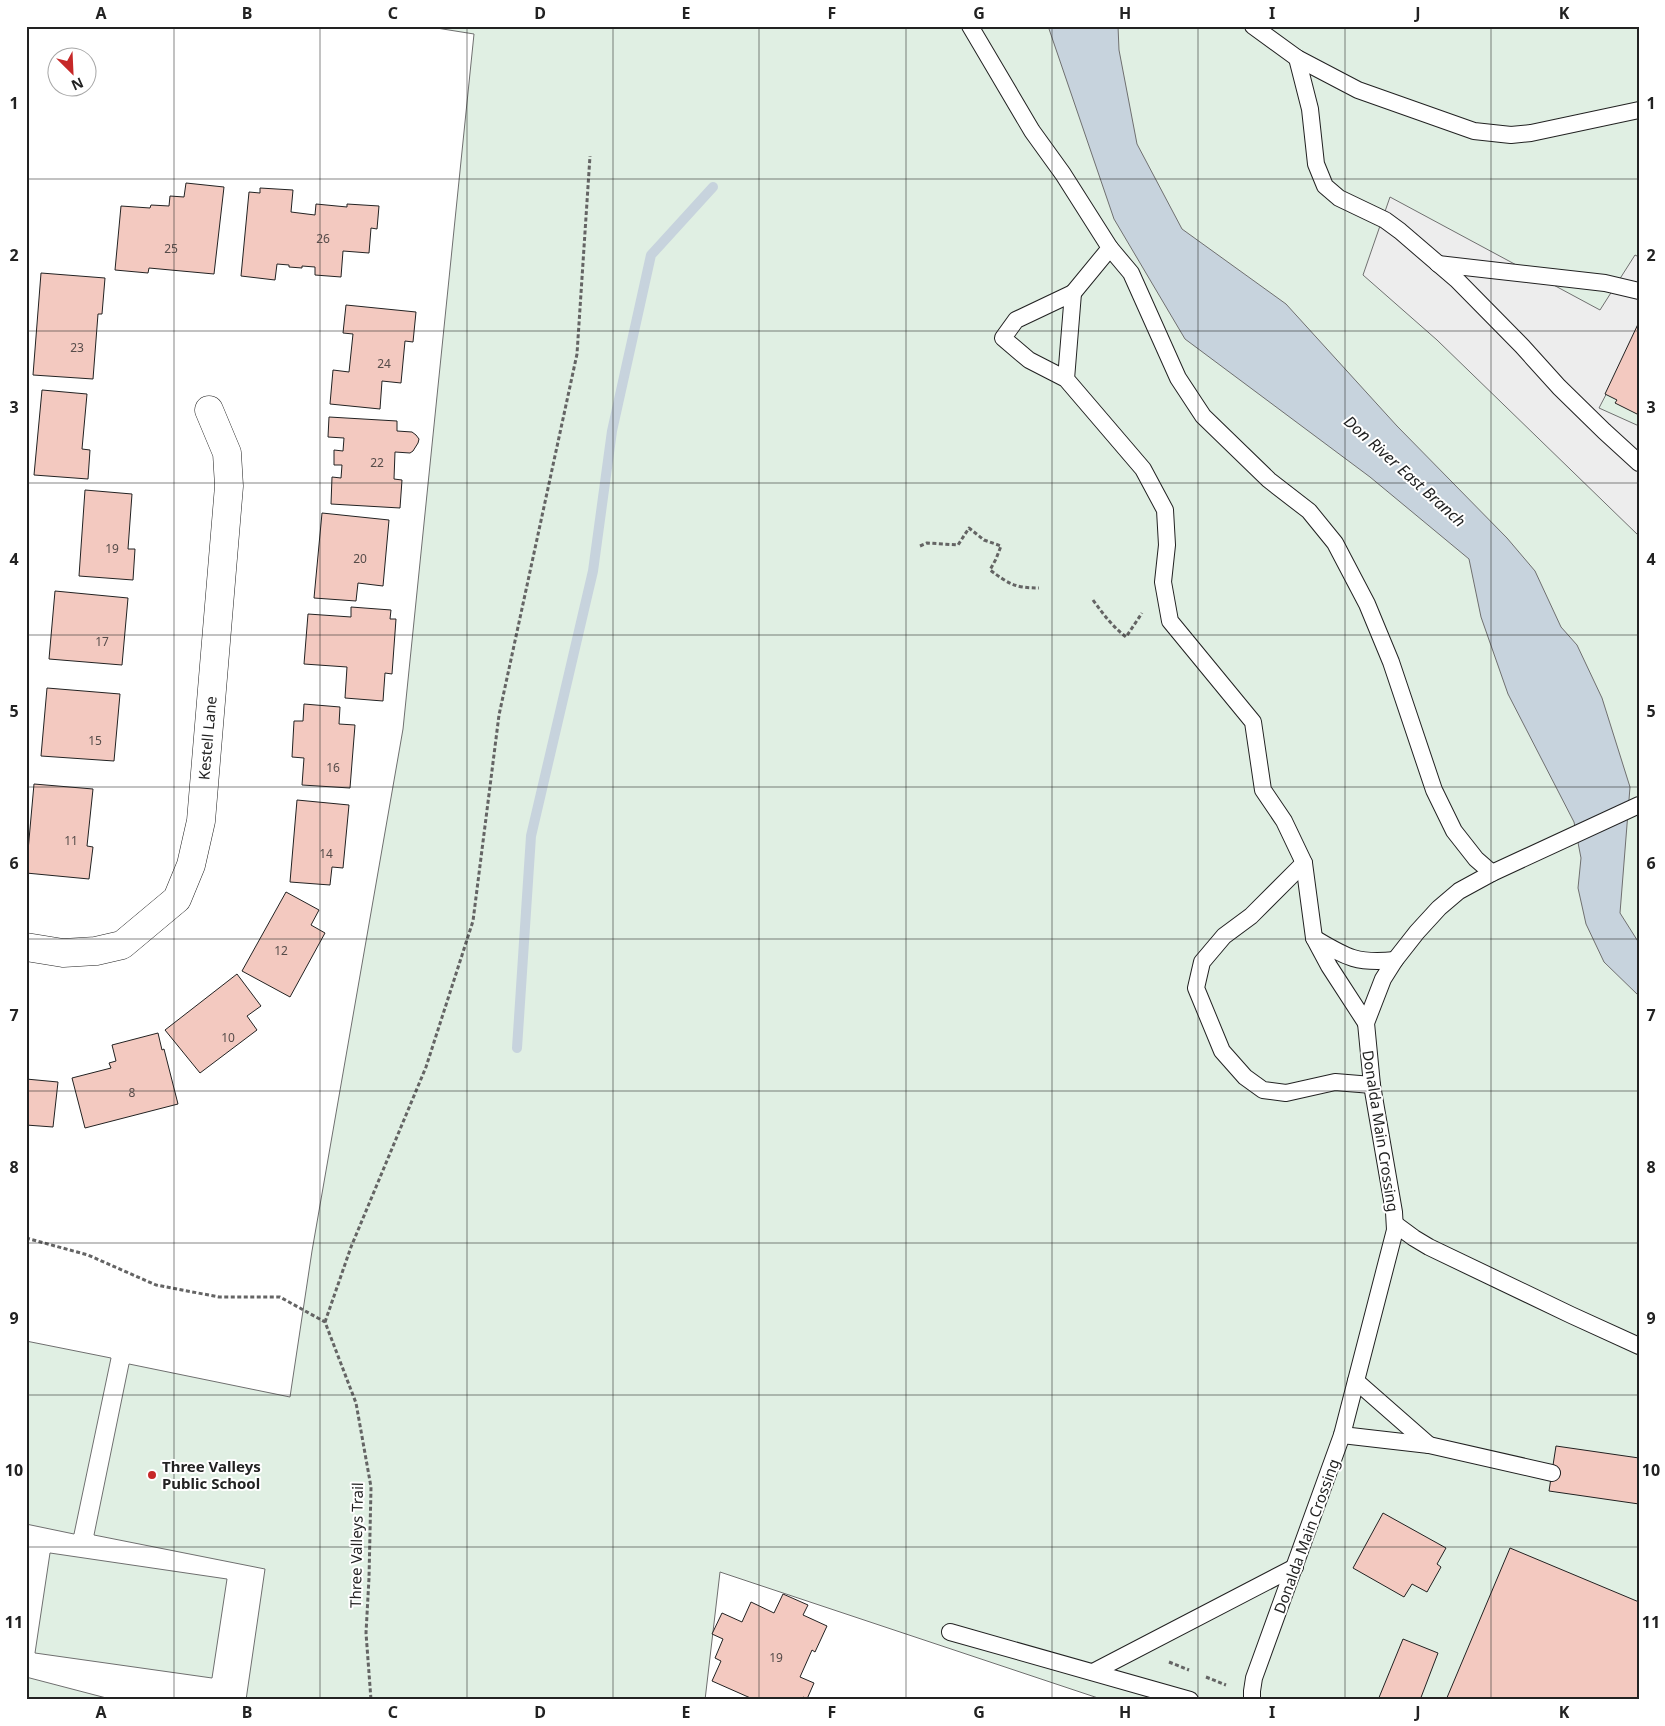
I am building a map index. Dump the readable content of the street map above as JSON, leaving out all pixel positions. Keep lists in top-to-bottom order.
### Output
{
  "streets": {
    "street": ["Kestell Lane"],
    "lane": ["Donalda Main Crossing"],
    "path": ["Three Valleys Trail"]
  },
  "water": ["Don River East Branch"],
  "places": ["Three Valleys Public School"],
  "house_numbers": [
    "26",
    "25",
    "23",
    "24",
    "22",
    "19",
    "20",
    "17",
    "15",
    "16",
    "11",
    "14",
    "12",
    "10",
    "8",
    "19"
  ],
  "north": "bottom right",
  "grid": {
    "columns": [
      "A",
      "B",
      "C",
      "D",
      "E",
      "F",
      "G",
      "H",
      "I",
      "J",
      "K"
    ],
    "rows": [
      "1",
      "2",
      "3",
      "4",
      "5",
      "6",
      "7",
      "8",
      "9",
      "10",
      "11"
    ]
  }
}
